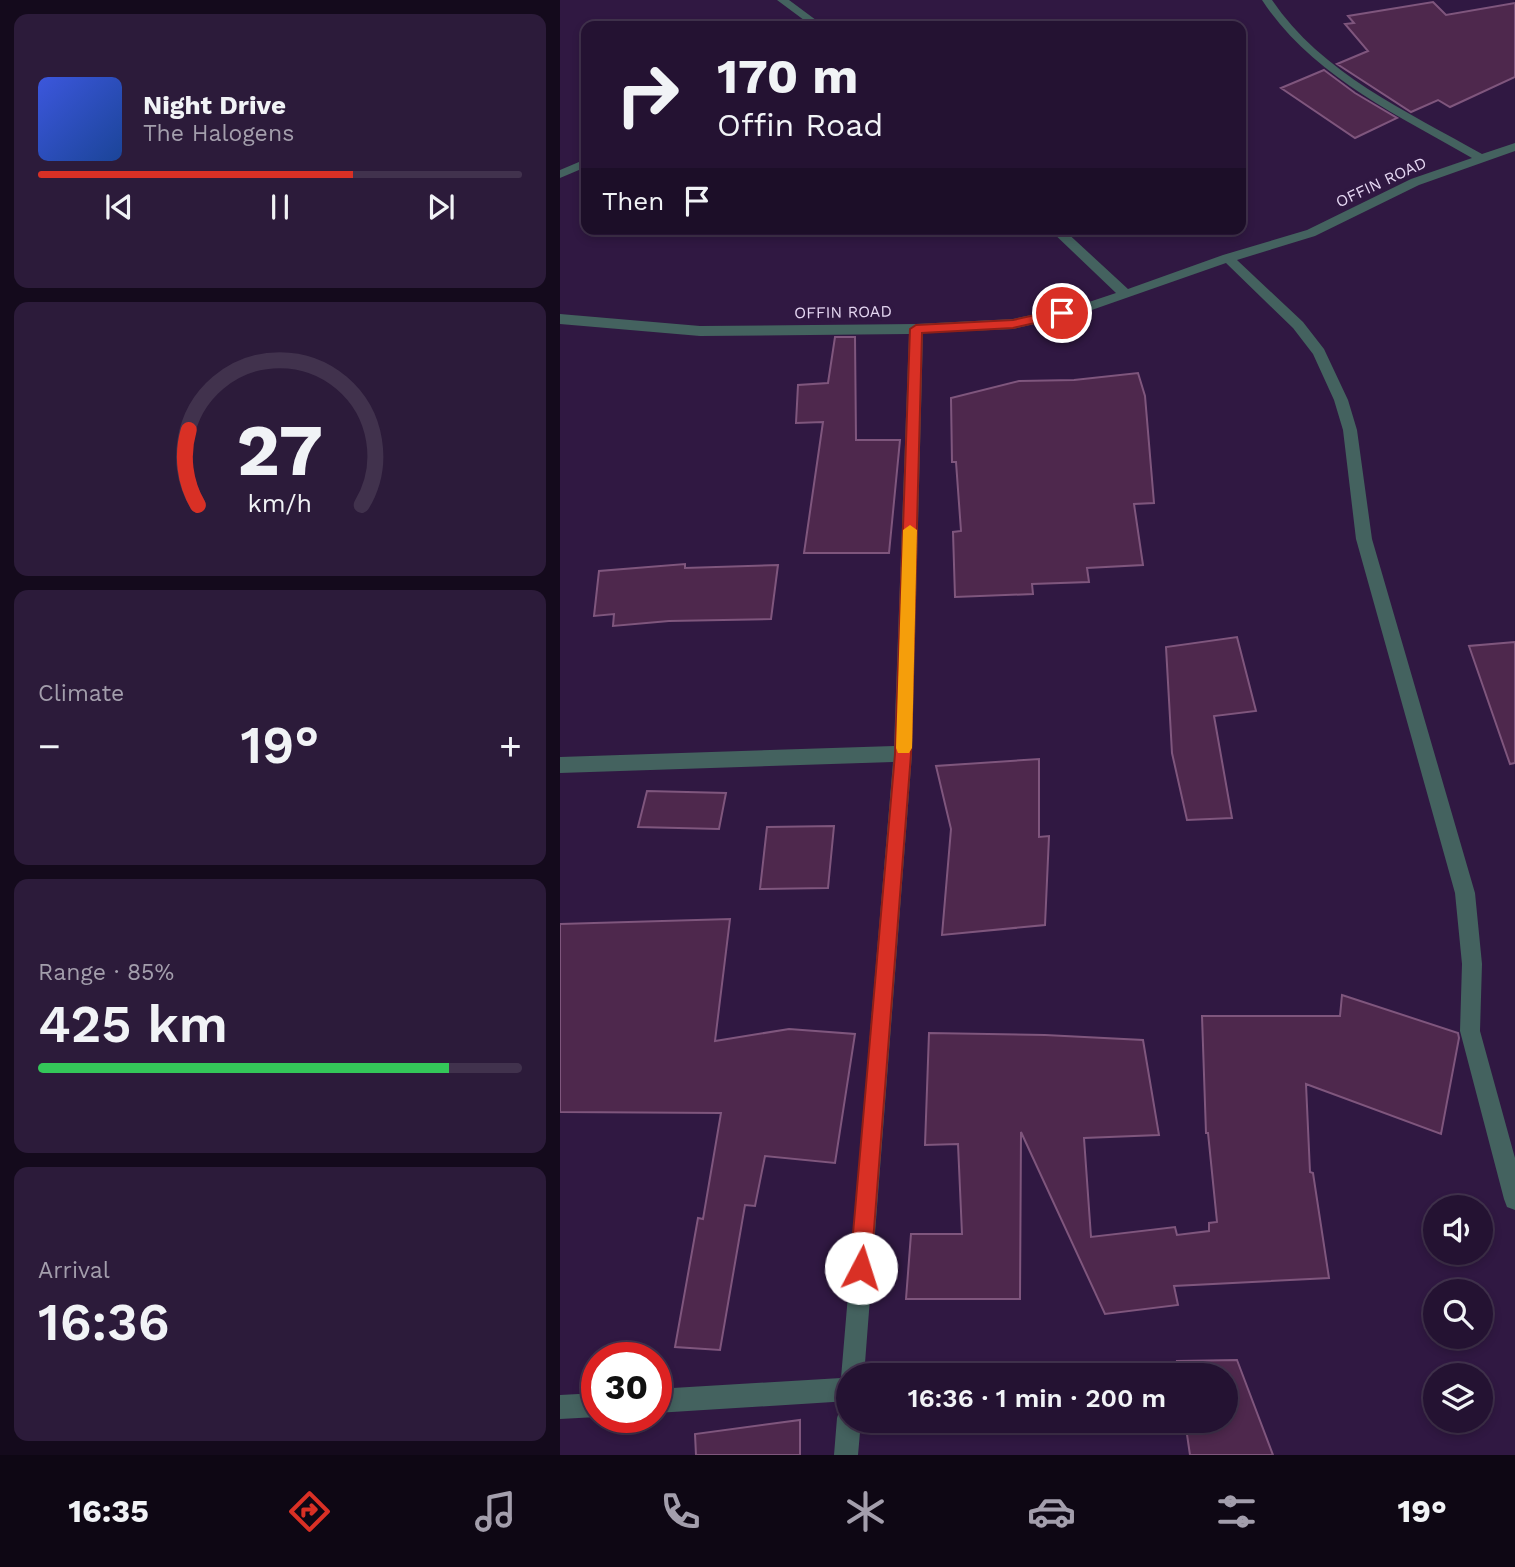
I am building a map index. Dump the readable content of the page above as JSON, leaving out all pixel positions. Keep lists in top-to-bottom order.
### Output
{
  "streets": {
    "street": ["OFFIN ROAD"]
  },
  "page": {
    "turn": ["170 m", "Offin Road"],
    "song": ["Night Drive", "The Halogens"],
    "then": "Then",
    "tile": [
      "Climate",
      ["Range · 85%", "425 km"],
      ["Arrival", "16:36"]
    ],
    "heat": ["−", "19°", "+"],
    "limit": "30",
    "trip": "16:36 · 1 min · 200 m",
    "tabs": ["16:35", "19°"],
    "gauge": ["27", "km/h"]
  }
}
